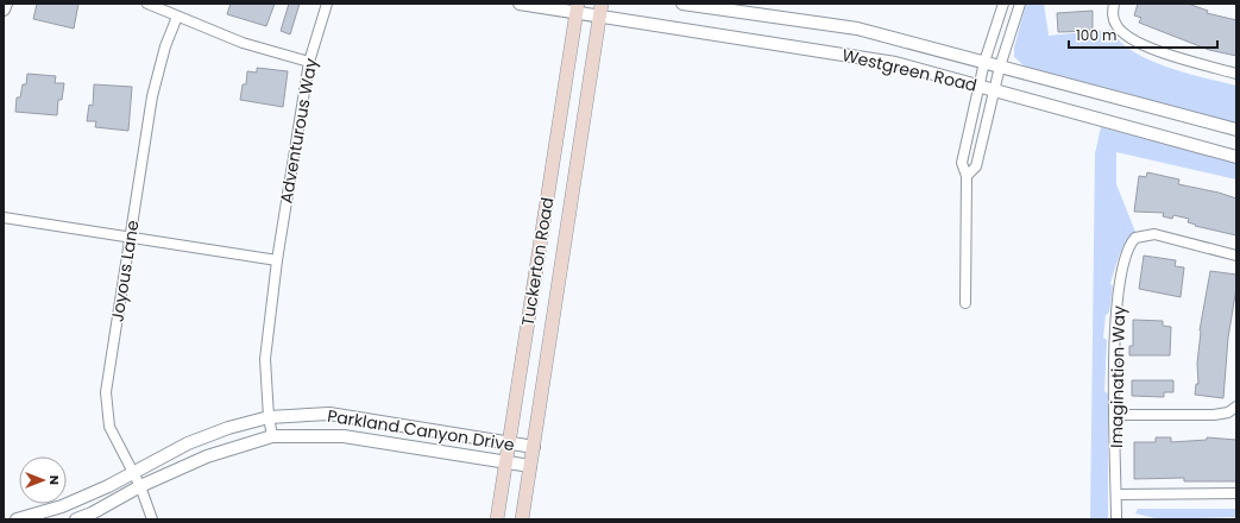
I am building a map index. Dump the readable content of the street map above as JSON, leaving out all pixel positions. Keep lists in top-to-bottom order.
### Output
{
  "streets": {
    "main road": ["Tuckerton Road"],
    "street": [
      "Westgreen Road",
      "Adventurous Way",
      "Joyous Lane",
      "Imagination Way",
      "Parkland Canyon Drive"
    ]
  },
  "crossings": [
    ["Westgreen Road", "Tuckerton Road"],
    ["Adventurous Way", "Parkland Canyon Drive"],
    ["Tuckerton Road", "Parkland Canyon Drive"],
    ["Joyous Lane", "Parkland Canyon Drive"]
  ],
  "scale_bar": "100 m",
  "north": "right"
}
